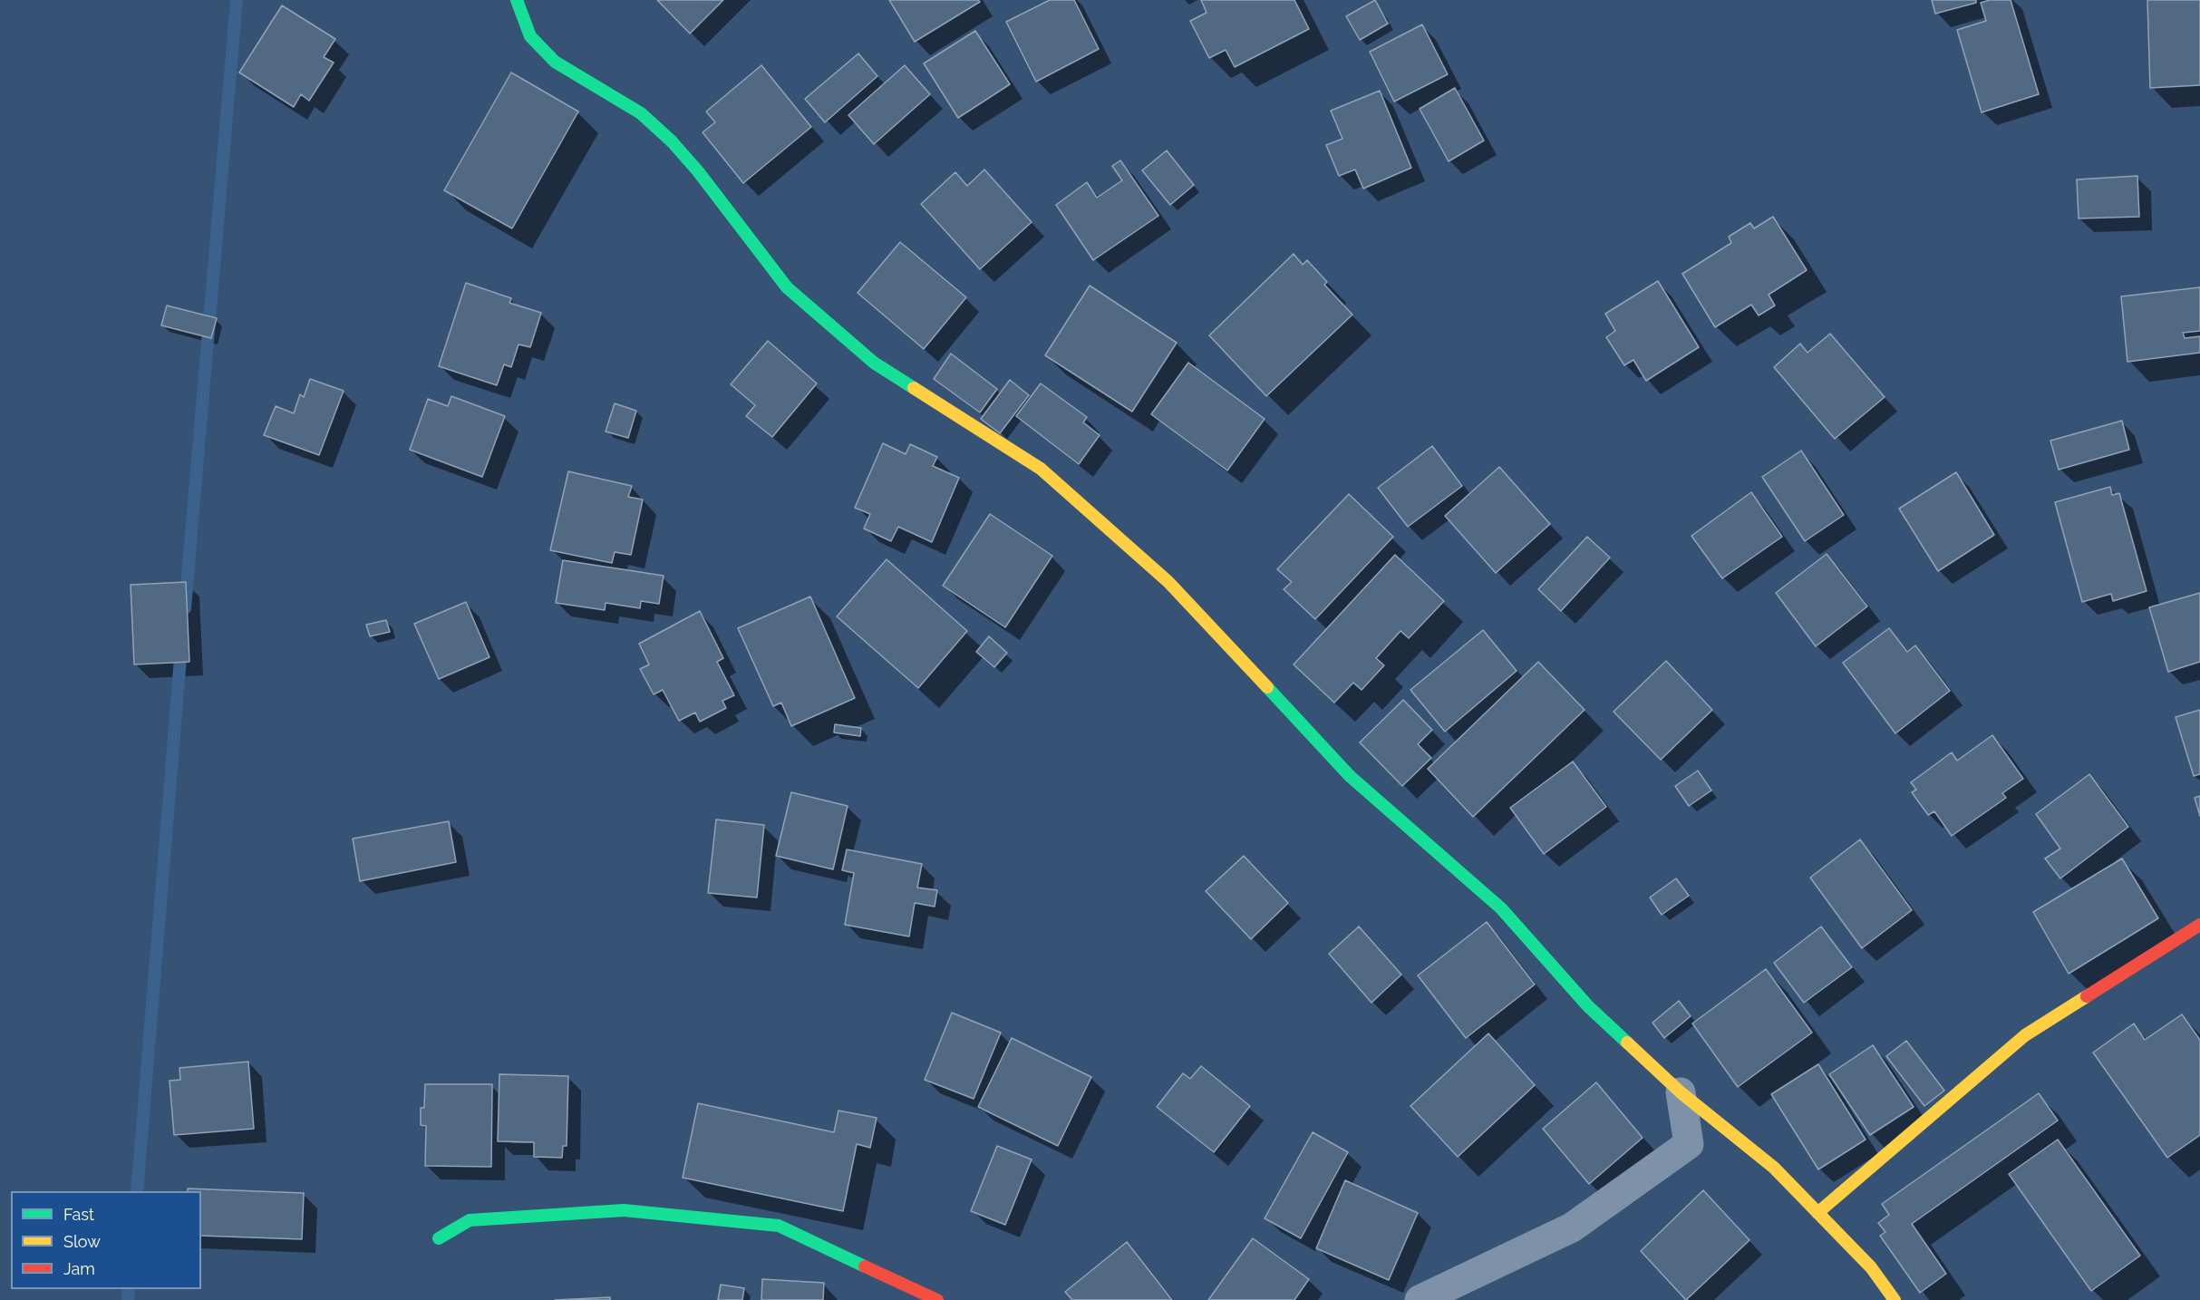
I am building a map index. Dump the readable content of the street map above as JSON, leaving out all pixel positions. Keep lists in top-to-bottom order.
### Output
{
  "legend": ["Fast", "Slow", "Jam"]
}
